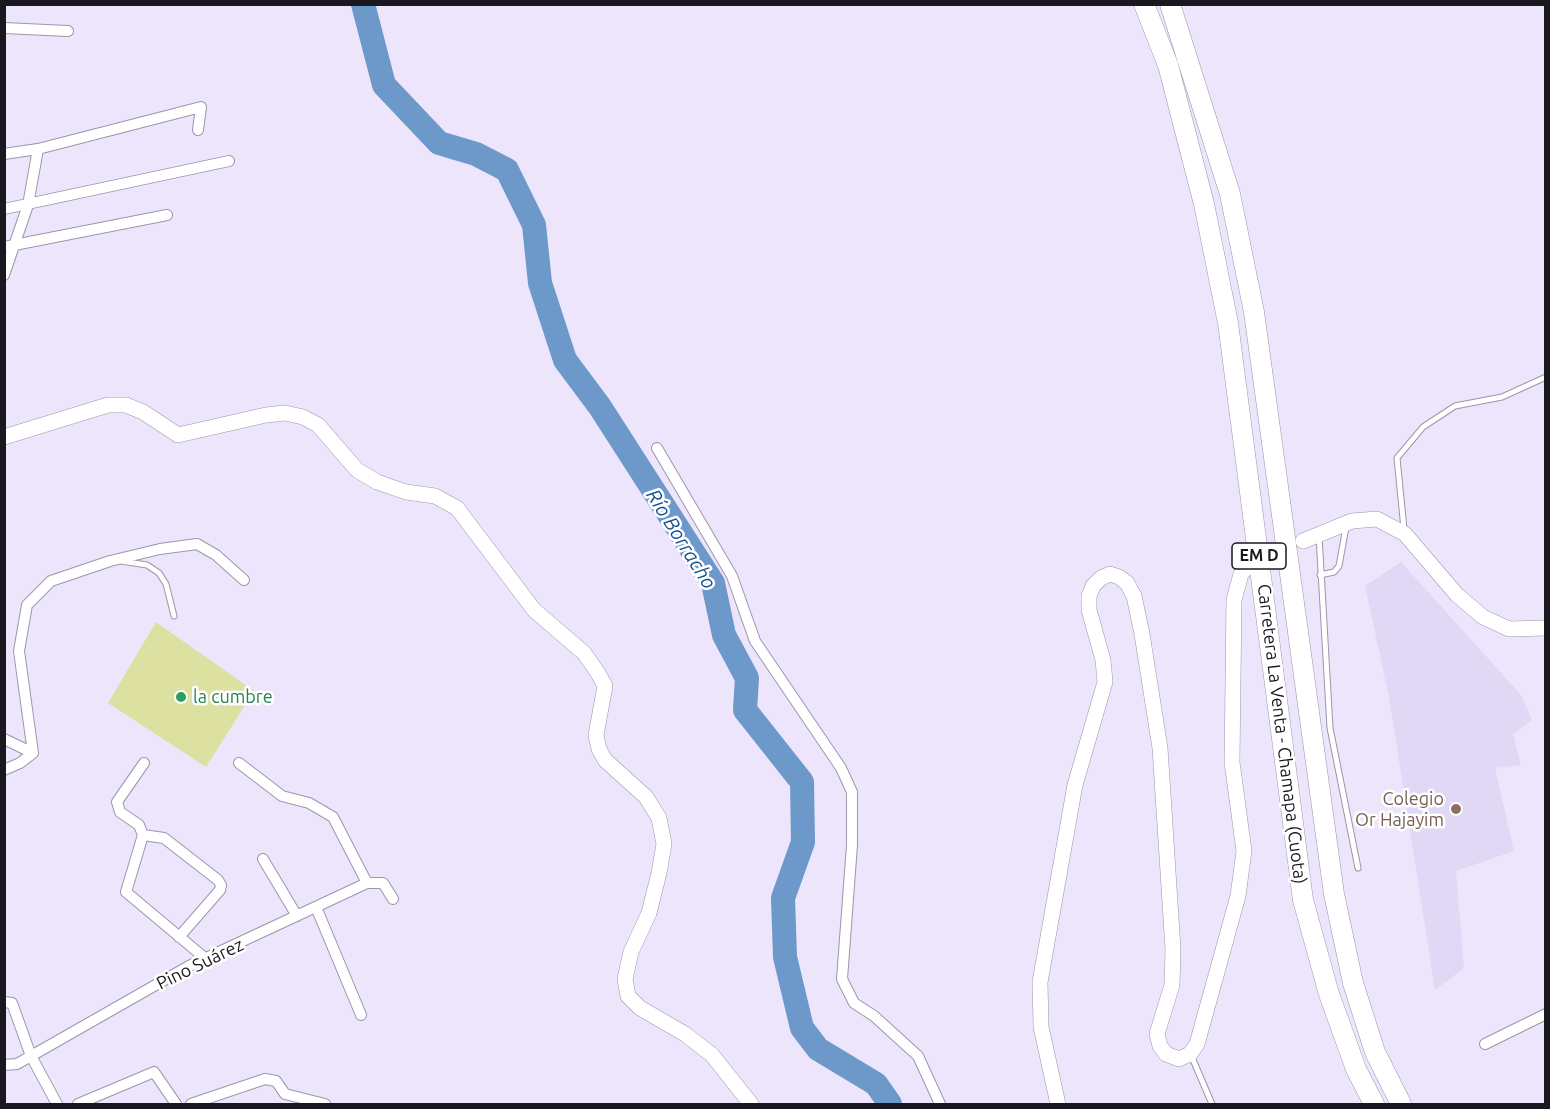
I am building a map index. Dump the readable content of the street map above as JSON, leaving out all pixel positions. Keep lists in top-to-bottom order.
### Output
{
  "streets": {
    "highway": ["EM D", "Carretera La Venta - Chamapa (Cuota)"],
    "street": ["Pino Suárez"]
  },
  "water": ["Río Borracho"],
  "places": ["la cumbre", "Colegio Or Hajayim"]
}
